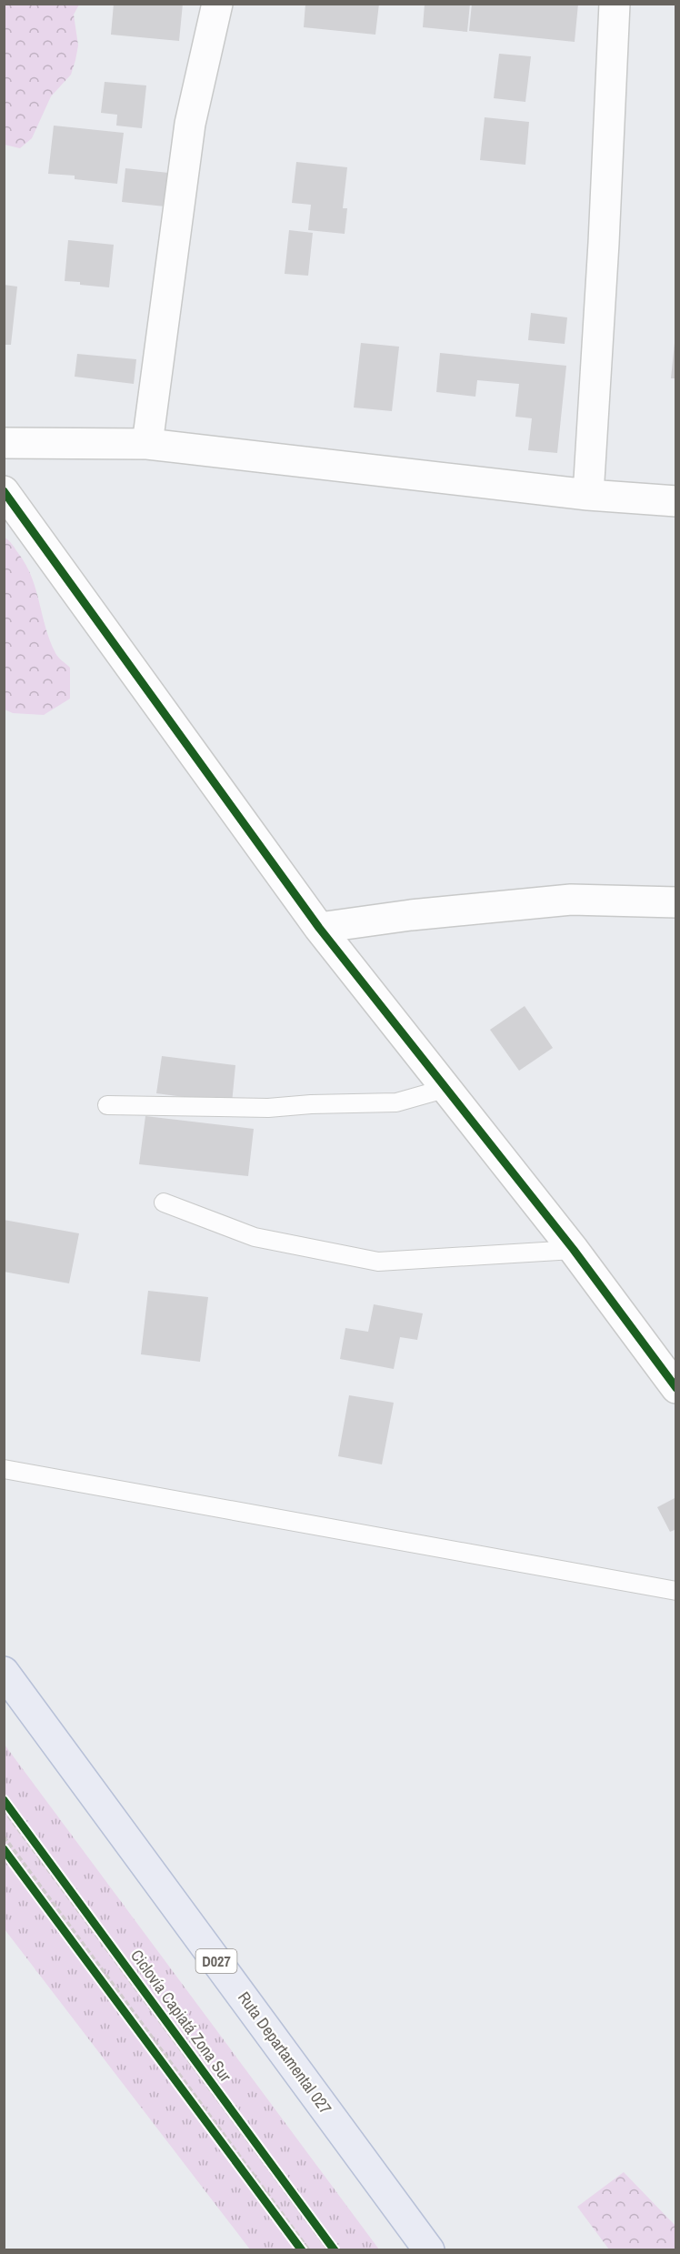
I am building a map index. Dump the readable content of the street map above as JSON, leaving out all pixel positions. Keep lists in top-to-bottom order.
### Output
{
  "streets": {
    "main road": ["D027", "Ruta Departamental 027"],
    "cycle path": ["Ciclovía Capiatá Zona Sur"]
  }
}
